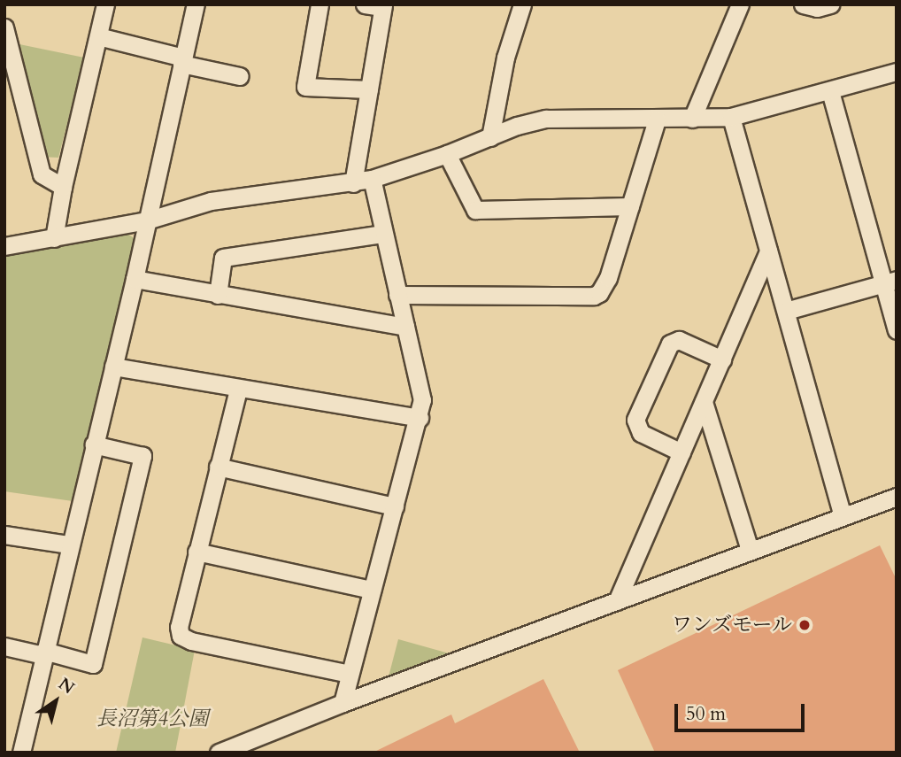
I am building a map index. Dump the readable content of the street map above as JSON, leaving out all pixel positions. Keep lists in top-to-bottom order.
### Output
{
  "parks": ["長沼第4公園"],
  "places": ["ワンズモール"],
  "scale_bar": "50 m",
  "north": "top right"
}
